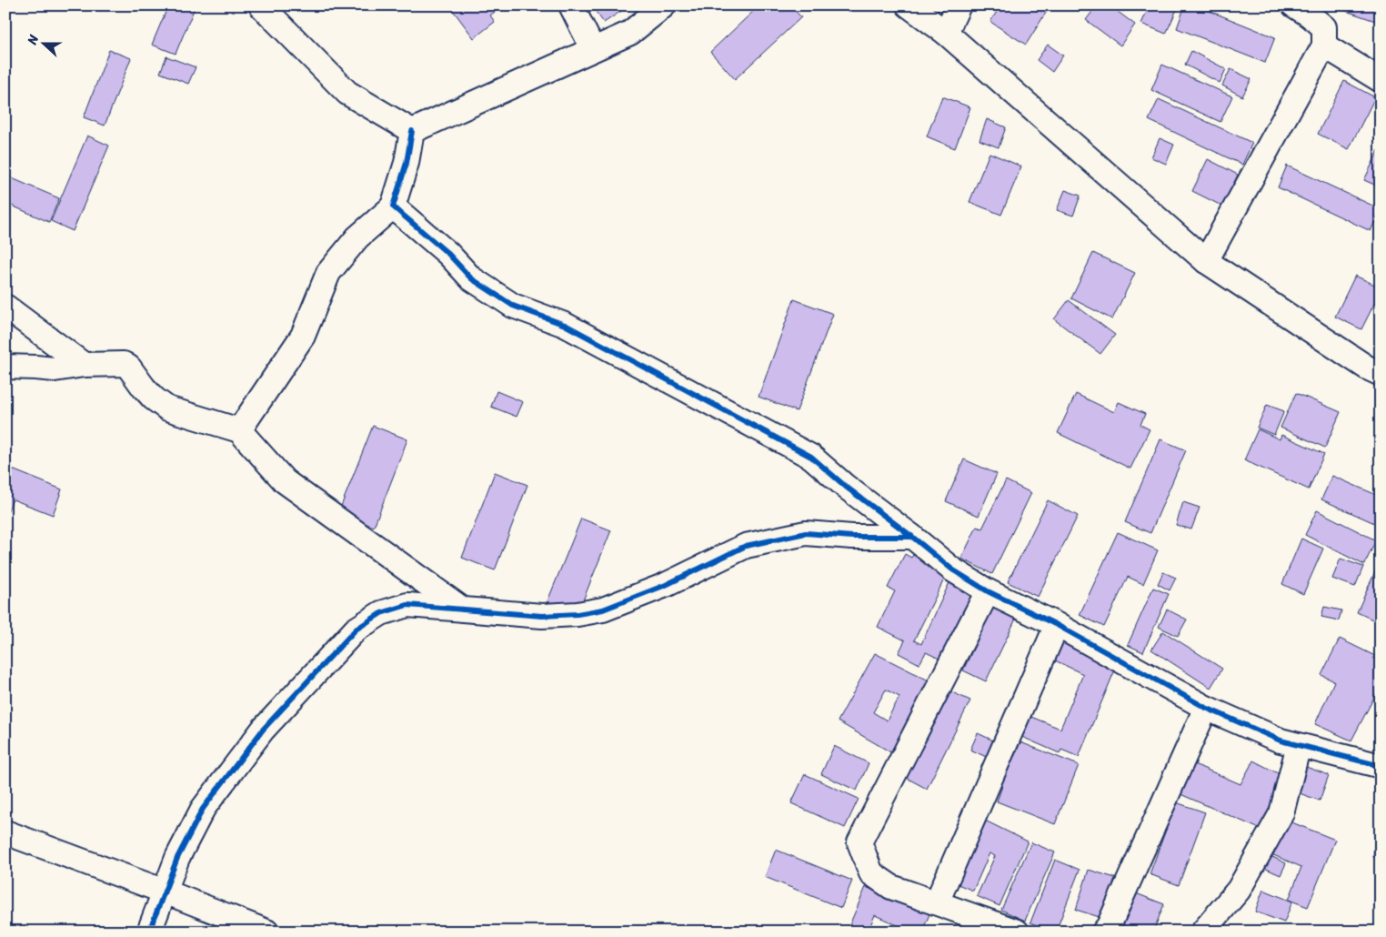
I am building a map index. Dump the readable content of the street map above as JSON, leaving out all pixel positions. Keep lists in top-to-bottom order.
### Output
{
  "north": "left"
}
